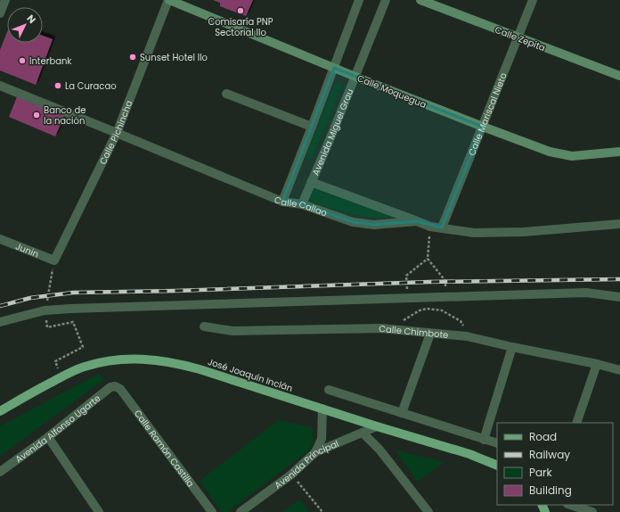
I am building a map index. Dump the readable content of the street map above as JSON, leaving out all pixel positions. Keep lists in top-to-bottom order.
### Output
{
  "streets": {
    "main road": ["José Joaquín Inclán"],
    "street": [
      "Calle Zepita",
      "Calle Moquegua",
      "Calle Mariscal Nieto",
      "Calle Pichincha",
      "Avenida Miguel Grau",
      "Calle Callao",
      "Junin",
      "Calle Chimbote",
      "Avenida Alfonso Ugarte",
      "Calle Ramón Castilla",
      "Avenida Principal"
    ]
  },
  "crossings": [
    ["Calle Zepita", "Calle Mariscal Nieto"],
    ["Calle Moquegua", "Calle Mariscal Nieto"],
    ["Calle Moquegua", "Calle Pichincha"],
    ["Calle Moquegua", "Avenida Miguel Grau"],
    ["Calle Mariscal Nieto", "Calle Callao"],
    ["Calle Pichincha", "Calle Callao"],
    ["Calle Pichincha", "Junin"],
    ["Avenida Miguel Grau", "Calle Callao"],
    ["José Joaquín Inclán", "Avenida Principal"],
    ["Avenida Alfonso Ugarte", "Calle Ramón Castilla"]
  ],
  "places": [
    "Comisaría PNP Sectorial Ilo",
    "Sunset Hotel Ilo",
    "Interbank",
    "La Curacao",
    "Banco de la nación"
  ],
  "legend": [
    "Road",
    "Railway",
    "Park",
    "Building"
  ],
  "north": "top right"
}
